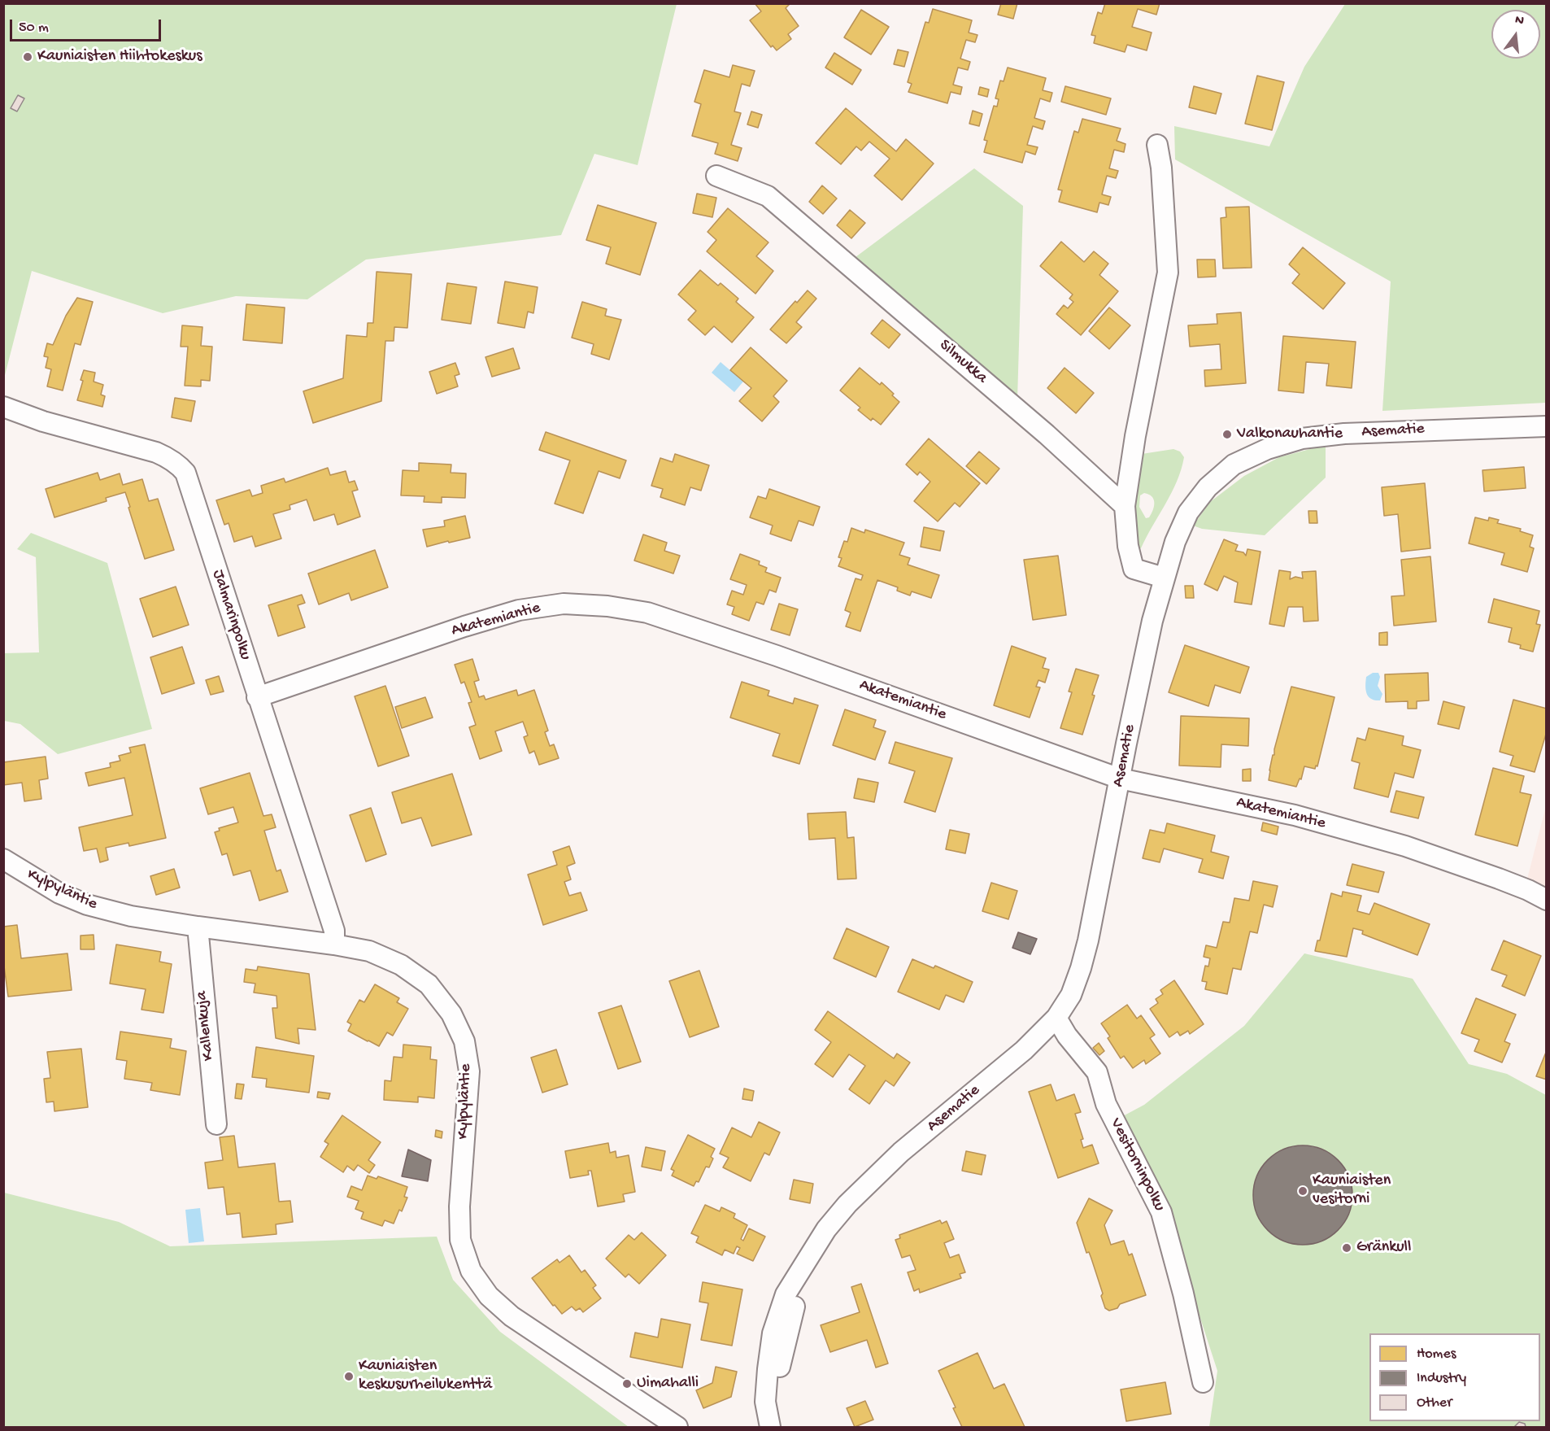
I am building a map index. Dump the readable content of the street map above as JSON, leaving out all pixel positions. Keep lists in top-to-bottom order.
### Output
{
  "streets": {
    "street": [
      "Silmukka",
      "Asematie",
      "Jalmarinpolku",
      "Akatemiantie",
      "Kylpyläntie",
      "Kallenkuja",
      "Vesitorninpolku"
    ]
  },
  "crossings": [
    ["Asematie", "Akatemiantie"],
    ["Asematie", "Vesitorninpolku"],
    ["Jalmarinpolku", "Akatemiantie"],
    ["Jalmarinpolku", "Kylpyläntie"],
    ["Kylpyläntie", "Kallenkuja"]
  ],
  "places": [
    "Kauniaisten Hiihtokeskus",
    "Valkonauhantie",
    "Kauniaisten vesitorni",
    "Gränkull",
    "Kauniaisten keskusurheilukenttä",
    "Uimahalli"
  ],
  "legend": ["Homes", "Industry", "Other"],
  "scale_bar": "50 m",
  "north": "top"
}
